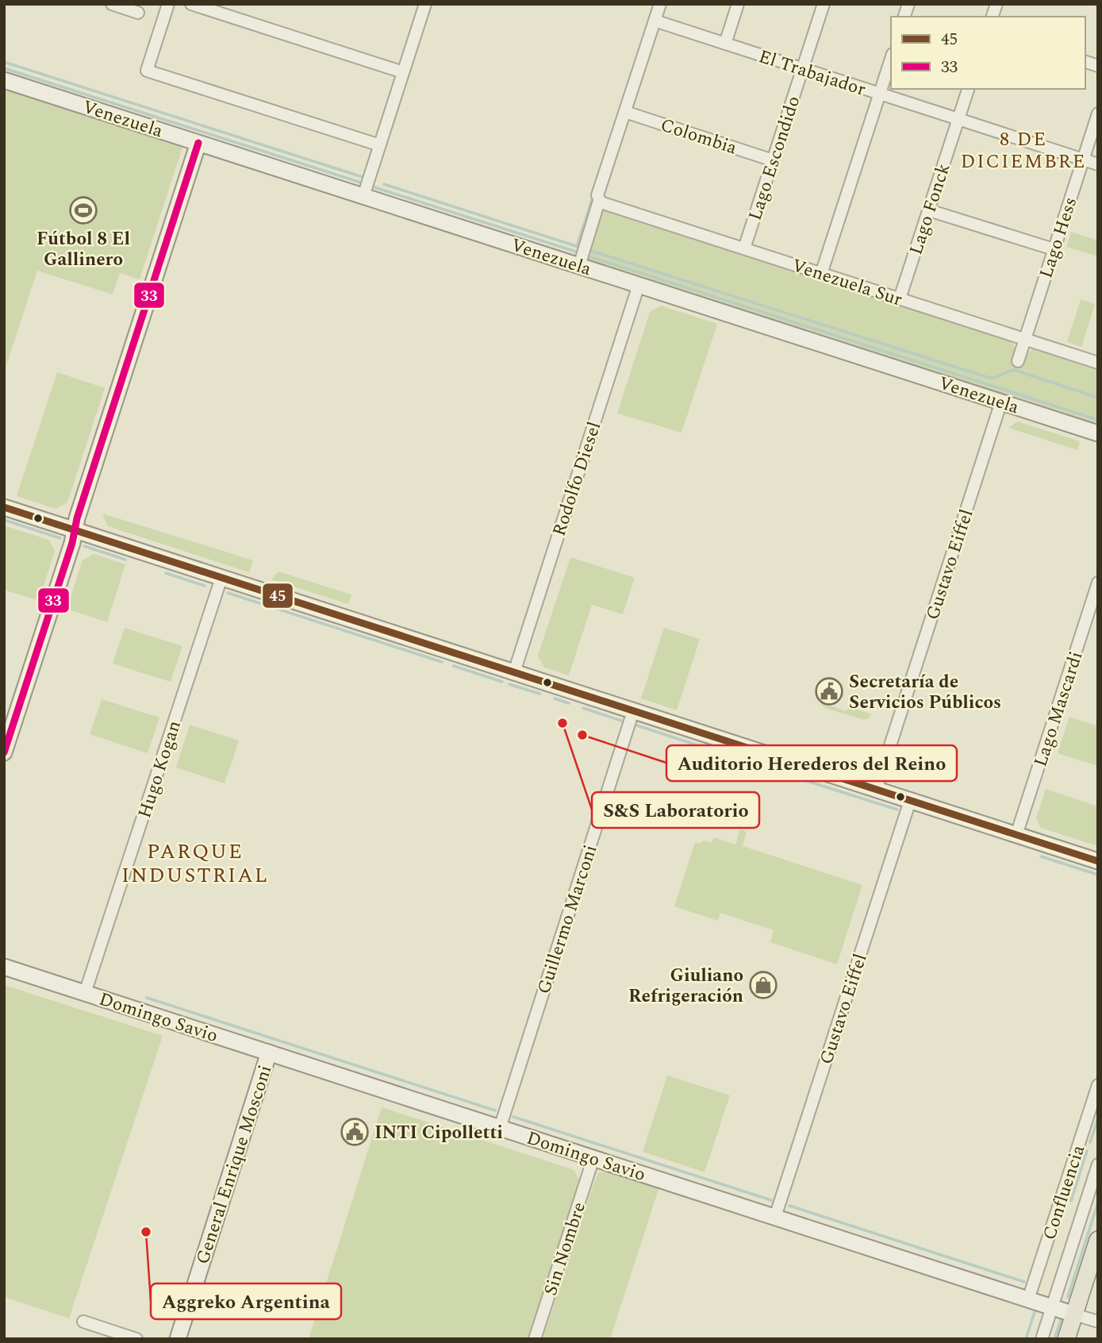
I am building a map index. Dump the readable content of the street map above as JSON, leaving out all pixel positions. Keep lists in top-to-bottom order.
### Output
{
  "streets": {
    "street": [
      "El Trabajador",
      "Venezuela",
      "Colombia",
      "Lago Escondido",
      "Lago Fonck",
      "Lago Hess",
      "Venezuela Sur",
      "Rodolfo Diesel",
      "Gustavo Eiffel",
      "Lago Mascardi",
      "Hugo Kogan",
      "Guillermo Marconi",
      "Domingo Savio",
      "General Enrique Mosconi",
      "Confluencia",
      "Sin Nombre"
    ]
  },
  "crossings": [
    ["El Trabajador", "Lago Escondido"],
    ["El Trabajador", "Lago Fonck"],
    ["El Trabajador", "Lago Hess"],
    ["Venezuela", "Rodolfo Diesel"],
    ["Venezuela", "Gustavo Eiffel"],
    ["Colombia", "Lago Escondido"],
    ["Lago Escondido", "Venezuela Sur"],
    ["Lago Fonck", "Venezuela Sur"],
    ["Lago Hess", "Venezuela Sur"],
    ["Gustavo Eiffel", "Domingo Savio"],
    ["Hugo Kogan", "Domingo Savio"],
    ["Guillermo Marconi", "Domingo Savio"],
    ["Domingo Savio", "General Enrique Mosconi"],
    ["Domingo Savio", "Confluencia"],
    ["Domingo Savio", "Sin Nombre"]
  ],
  "districts": ["8 DE DICIEMBRE", "PARQUE INDUSTRIAL"],
  "places": {
    "sports": ["Fútbol 8 El Gallinero"],
    "public building": ["Secretaría de Servicios Públicos", "INTI Cipolletti"],
    "other": ["S&S Laboratorio", "Auditorio Herederos del Reino", "Aggreko Argentina"],
    "shop": ["Giuliano Refrigeración"]
  },
  "lines": ["transit line 33", "transit line 45"],
  "legend": ["45", "33"]
}
